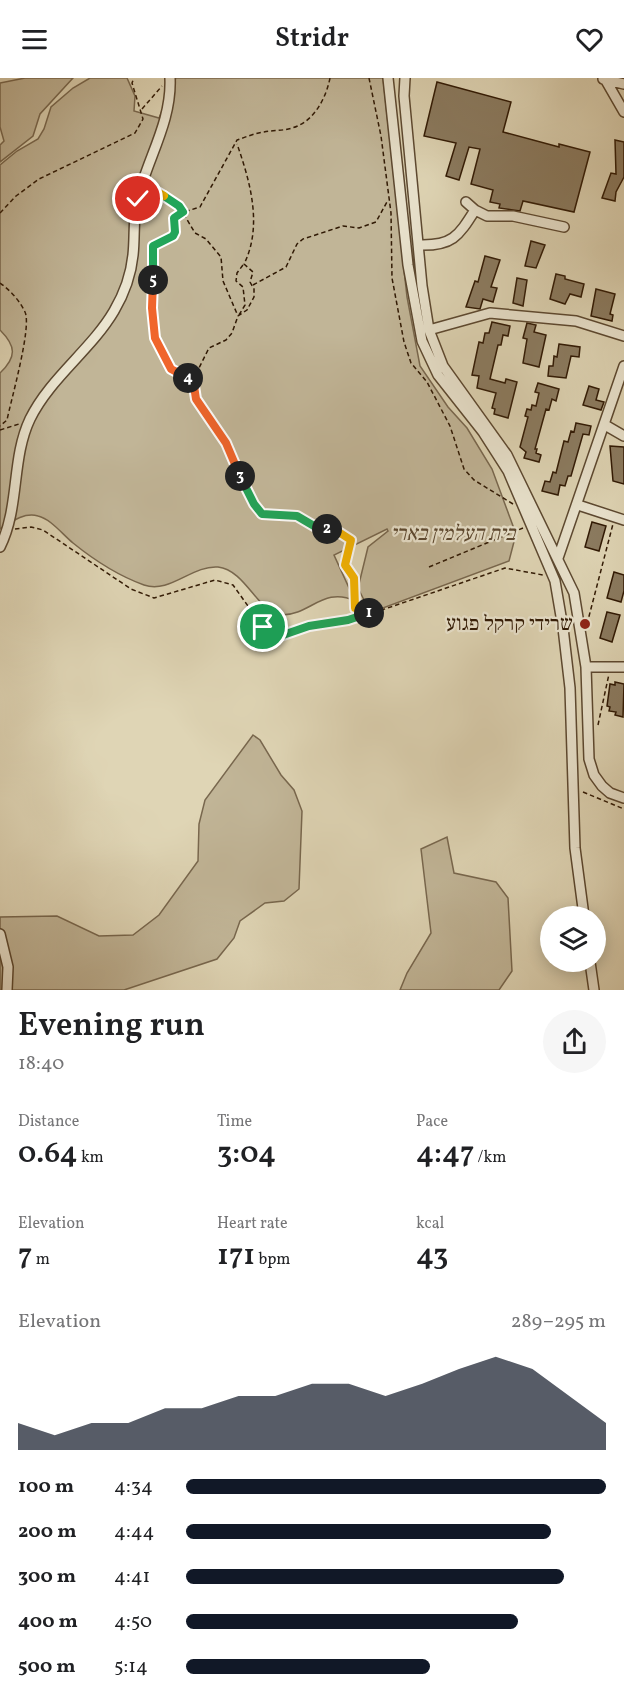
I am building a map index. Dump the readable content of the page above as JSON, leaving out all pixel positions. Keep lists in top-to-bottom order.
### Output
{
  "parks": ["בית העלמין בארי"],
  "places": ["שרידי קרקל פגוע"],
  "page": {
    "header": "Stridr",
    "pins": [
      "5",
      "4",
      "3",
      "2",
      "1"
    ],
    "heading": ["Evening run", "18:40"],
    "stats": [
      ["Distance", "0.64 km"],
      ["Time", "3:04"],
      ["Pace", "4:47 /km"],
      ["Elevation", "7 m"],
      ["Heart rate", "171 bpm"],
      ["kcal", "43"]
    ],
    "chart": ["Elevation", "289–295 m"],
    "list": [
      {
        "name": "100 m",
        "note": "4:34"
      },
      {
        "name": "200 m",
        "note": "4:44"
      },
      {
        "name": "300 m",
        "note": "4:41"
      },
      {
        "name": "400 m",
        "note": "4:50"
      },
      {
        "name": "500 m",
        "note": "5:14"
      }
    ]
  }
}
